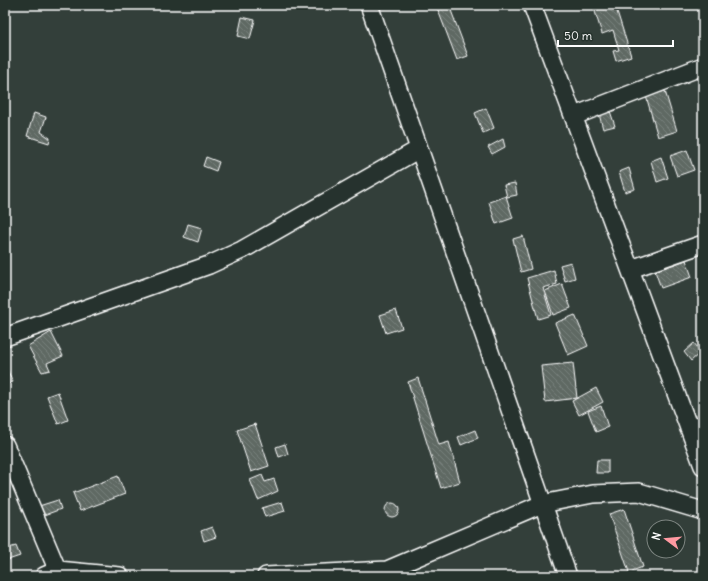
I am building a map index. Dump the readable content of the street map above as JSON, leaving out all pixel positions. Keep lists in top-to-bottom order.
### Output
{
  "scale_bar": "50 m",
  "north": "left"
}
